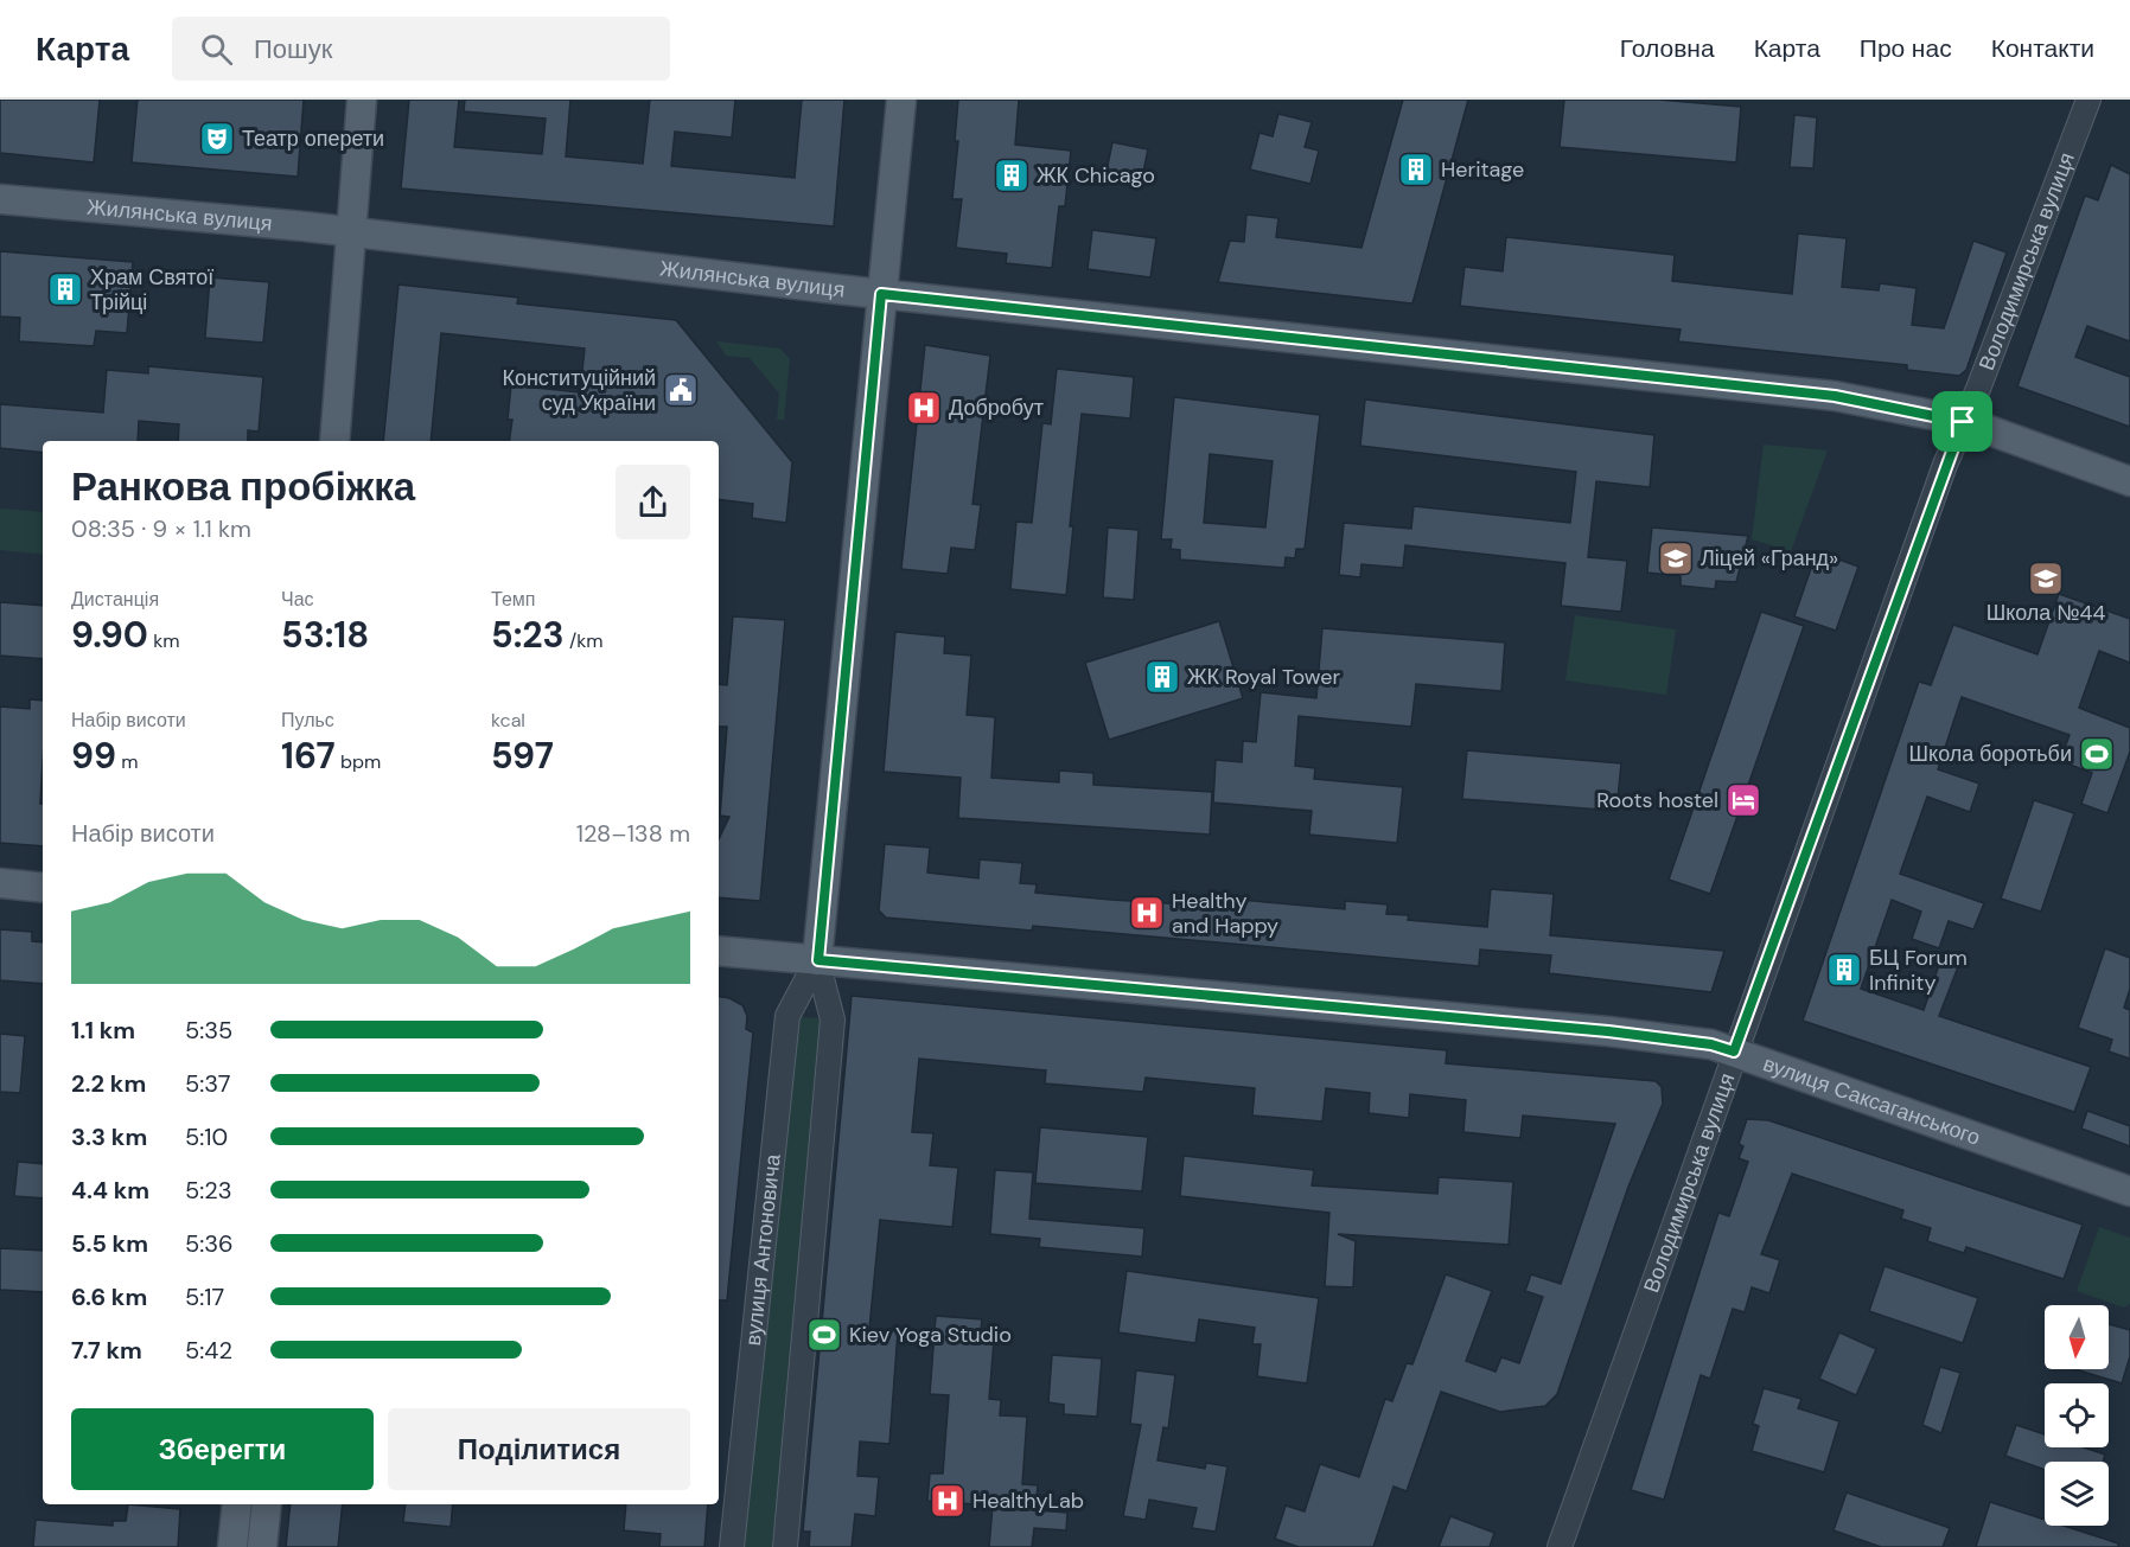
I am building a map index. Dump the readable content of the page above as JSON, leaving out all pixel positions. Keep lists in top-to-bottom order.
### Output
{
  "streets": {
    "main road": ["Жилянська вулиця", "вулиця Саксаганського", "вулиця Антоновича"],
    "street": ["Володимирська вулиця"]
  },
  "crossings": [
    ["Жилянська вулиця", "Володимирська вулиця"],
    ["Жилянська вулиця", "вулиця Антоновича"],
    ["Володимирська вулиця", "вулиця Саксаганського"],
    ["вулиця Саксаганського", "вулиця Антоновича"]
  ],
  "places": {
    "theatre": ["Театр оперети"],
    "building": [
      "Heritage",
      "ЖК Chicago",
      "Храм Святої Трійці",
      "ЖК Royal Tower",
      "БЦ Forum Infinity"
    ],
    "public building": ["Конституційний суд України"],
    "hospital": ["Добробут", "Healthy and Happy", "HealthyLab"],
    "school or university": ["Ліцей «Гранд»", "Школа №44"],
    "sports": ["Школа боротьби", "Kiev Yoga Studio"],
    "hotel": ["Roots hostel"]
  },
  "north": "bottom",
  "page": {
    "header": "Карта",
    "search": "Пошук",
    "nav": [
      "Головна",
      "Карта",
      "Про нас",
      "Контакти"
    ],
    "heading": ["Ранкова пробіжка", "08:35 · 9 × 1.1 km"],
    "stats": [
      ["Дистанція", "9.90 km"],
      ["Час", "53:18"],
      ["Темп", "5:23 /km"],
      ["Набір висоти", "99 m"],
      ["Пульс", "167 bpm"],
      ["kcal", "597"]
    ],
    "chart": ["Набір висоти", "128–138 m"],
    "list": [
      {
        "name": "1.1 km",
        "note": "5:35"
      },
      {
        "name": "2.2 km",
        "note": "5:37"
      },
      {
        "name": "3.3 km",
        "note": "5:10"
      },
      {
        "name": "4.4 km",
        "note": "5:23"
      },
      {
        "name": "5.5 km",
        "note": "5:36"
      },
      {
        "name": "6.6 km",
        "note": "5:17"
      },
      {
        "name": "7.7 km",
        "note": "5:42"
      }
    ],
    "buttons": ["Зберегти", "Поділитися"]
  }
}
